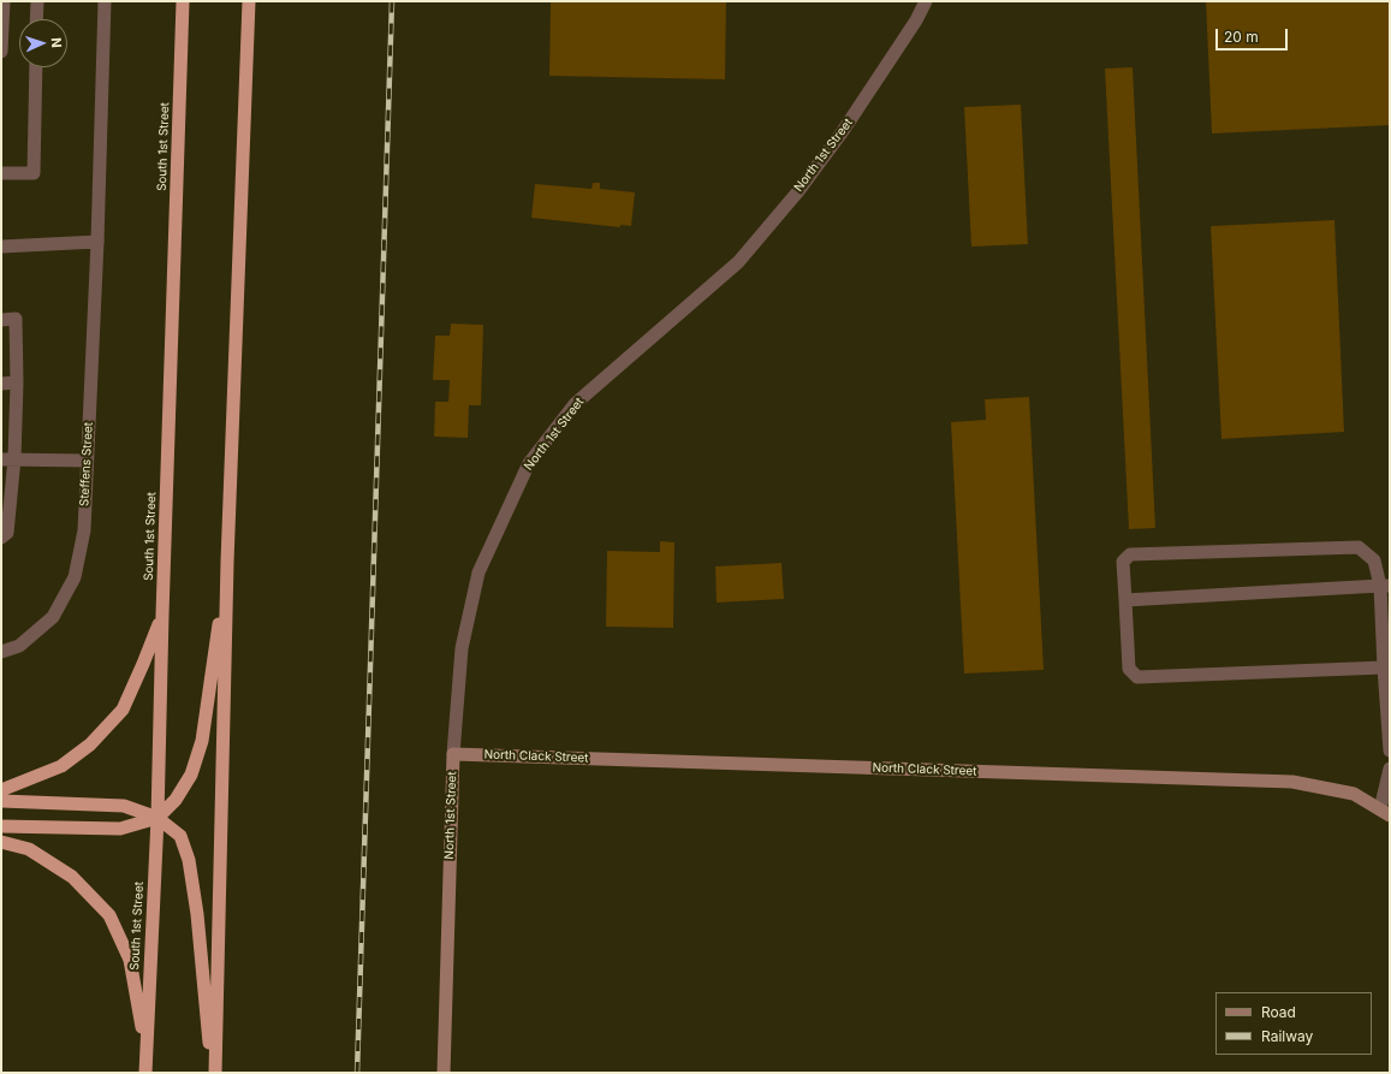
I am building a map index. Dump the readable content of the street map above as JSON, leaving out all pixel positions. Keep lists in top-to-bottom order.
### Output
{
  "streets": {
    "highway": ["South 1st Street"],
    "main road": ["North 1st Street", "North Clack Street"],
    "street": ["Steffens Street"]
  },
  "crossings": [
    ["North 1st Street", "North Clack Street"]
  ],
  "legend": ["Road", "Railway"],
  "scale_bar": "20 m",
  "north": "right"
}
